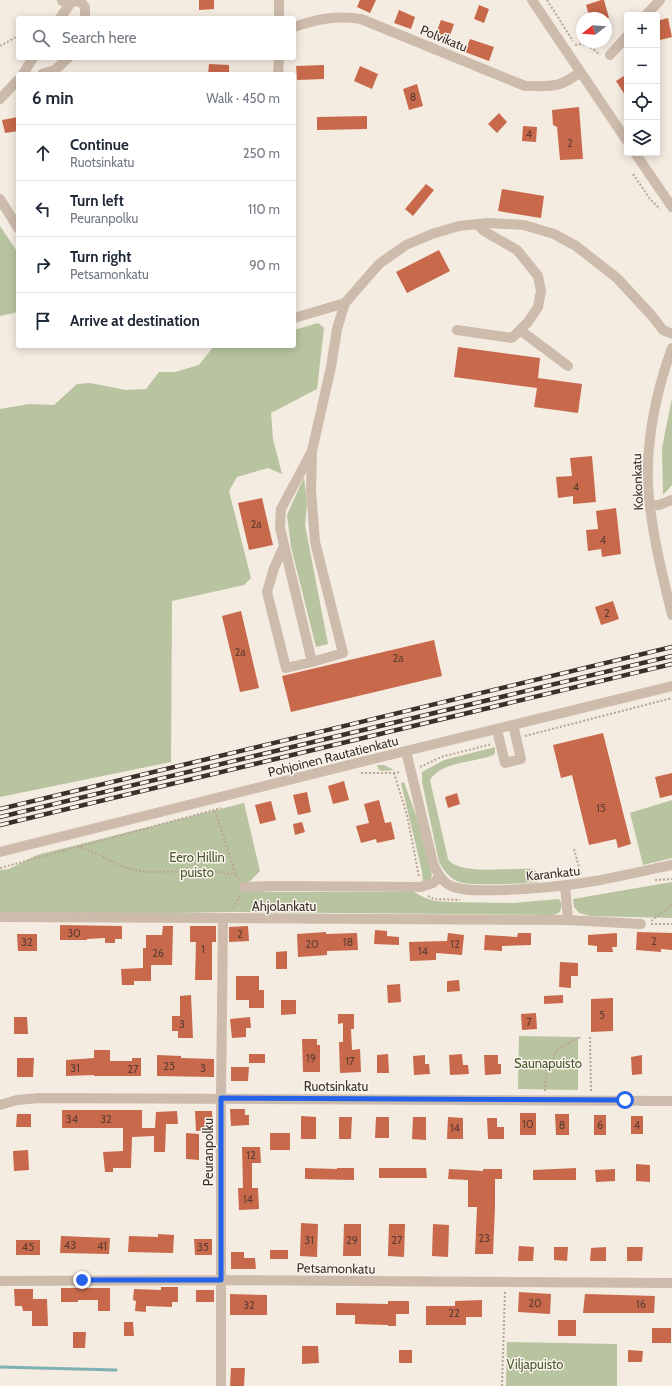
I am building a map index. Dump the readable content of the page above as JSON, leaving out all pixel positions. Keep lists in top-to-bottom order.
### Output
{
  "streets": {
    "street": [
      "Polvikatu",
      "Kokonkatu",
      "Pohjoinen Rautatienkatu",
      "Karankatu",
      "Ahjolankatu",
      "Ruotsinkatu",
      "Peuranpolku",
      "Petsamonkatu"
    ]
  },
  "crossings": [
    ["Ahjolankatu", "Peuranpolku"],
    ["Ruotsinkatu", "Peuranpolku"],
    ["Peuranpolku", "Petsamonkatu"]
  ],
  "parks": ["Eero Hillin puisto", "Saunapuisto", "Viljapuisto"],
  "house_numbers": [
    "8",
    "4",
    "2",
    "4",
    "2a",
    "4",
    "2",
    "2a",
    "2a",
    "15",
    "30",
    "2",
    "2",
    "32",
    "18",
    "20",
    "12",
    "1",
    "14",
    "26",
    "5",
    "7",
    "3",
    "19",
    "17",
    "25",
    "31",
    "3",
    "27",
    "34",
    "32",
    "10",
    "8",
    "6",
    "4",
    "14",
    "12",
    "14",
    "23",
    "31",
    "29",
    "27",
    "43",
    "41",
    "45",
    "35",
    "20",
    "16",
    "32",
    "22"
  ],
  "north": "left",
  "page": {
    "map_buttons": ["+", "−"],
    "search": "Search here",
    "heading": ["6 min", "Walk · 450 m"],
    "list": [
      ["Continue", "Ruotsinkatu", "250 m"],
      ["Turn left", "Peuranpolku", "110 m"],
      ["Turn right", "Petsamonkatu", "90 m"],
      "Arrive at destination"
    ]
  }
}
